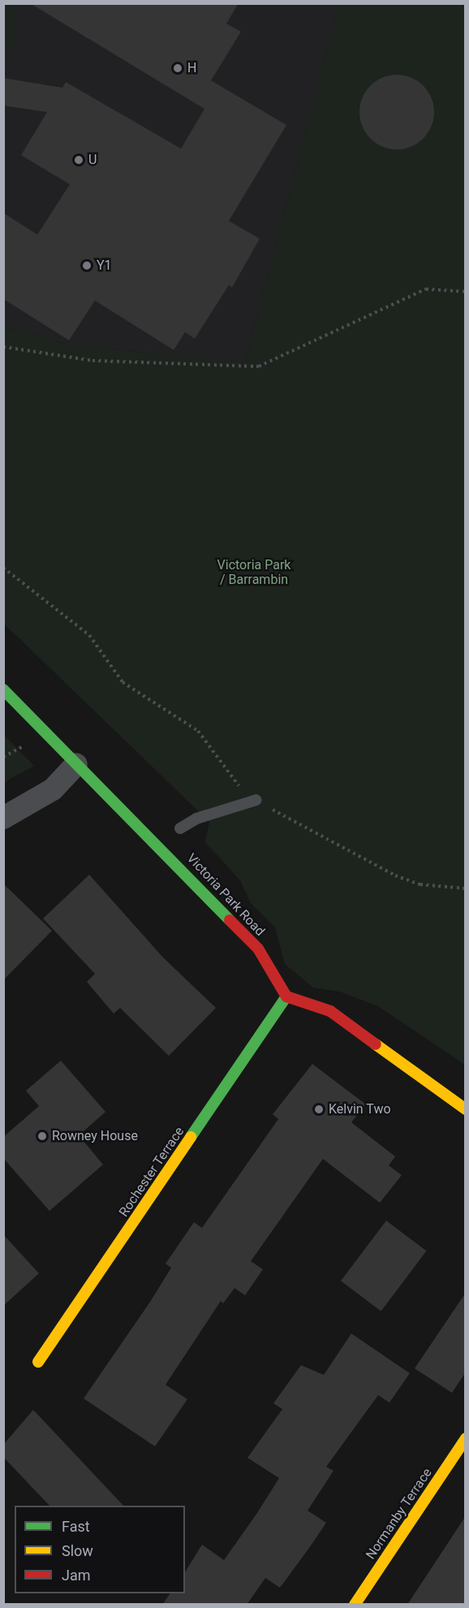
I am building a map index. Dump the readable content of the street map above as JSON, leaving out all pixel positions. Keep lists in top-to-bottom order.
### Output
{
  "streets": {
    "street": ["Victoria Park Road", "Rochester Terrace", "Normanby Terrace"]
  },
  "crossings": [
    ["Victoria Park Road", "Rochester Terrace"]
  ],
  "parks": ["Victoria Park / Barrambin"],
  "places": [
    "H",
    "U",
    "Y1",
    "Kelvin Two",
    "Rowney House"
  ],
  "legend": ["Fast", "Slow", "Jam"]
}
